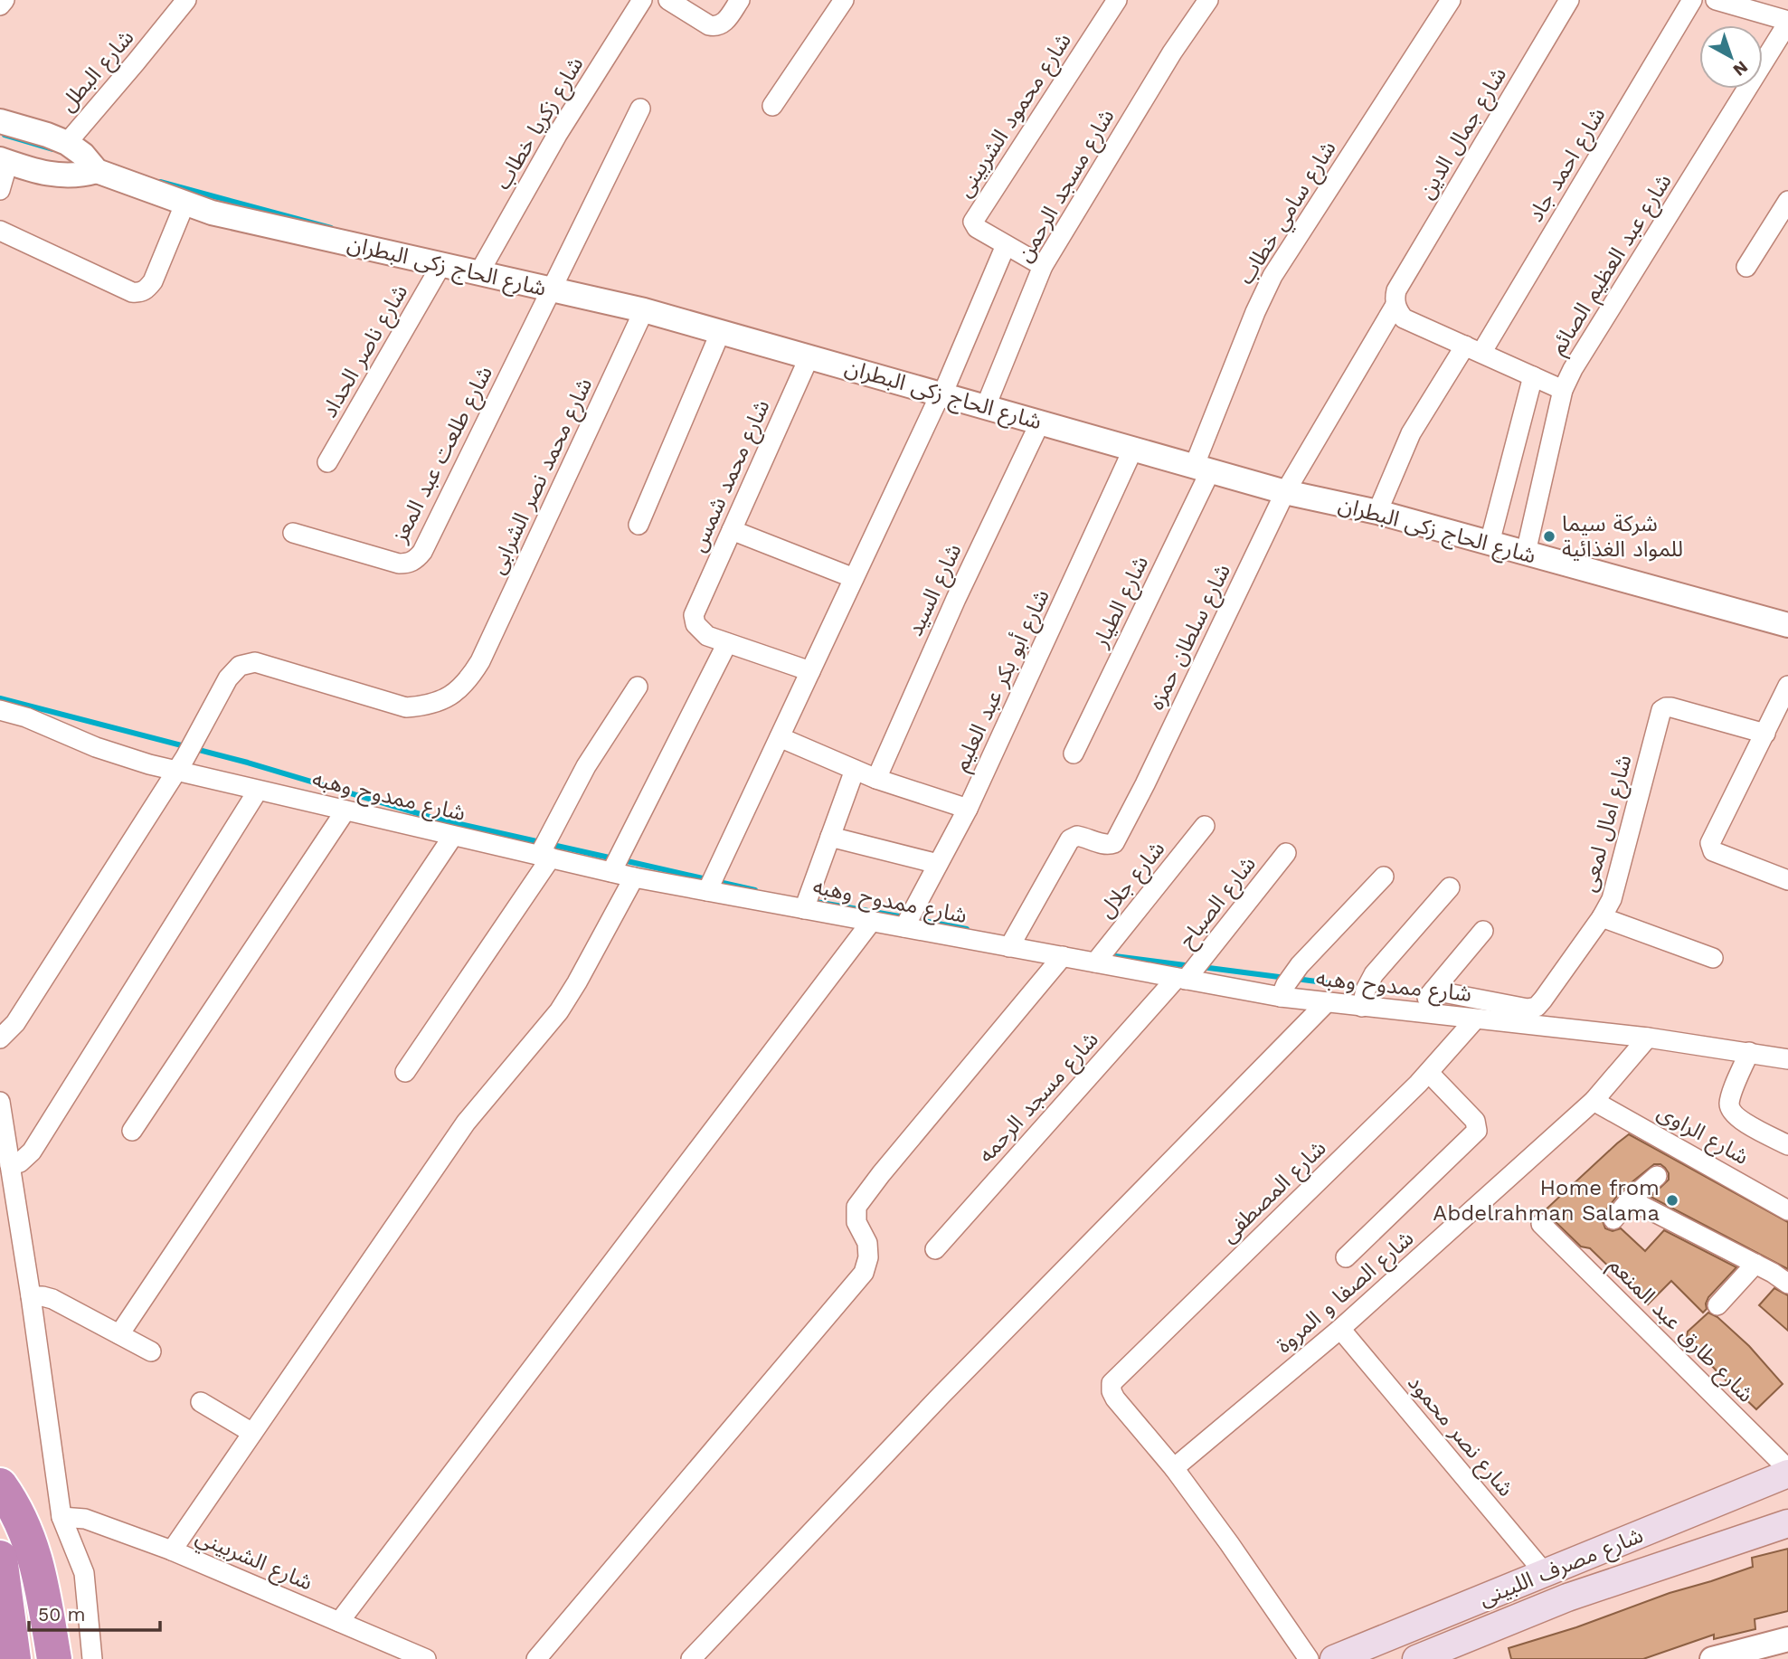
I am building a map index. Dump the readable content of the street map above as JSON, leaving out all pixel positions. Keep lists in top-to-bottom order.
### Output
{
  "streets": {
    "main road": ["شارع مصرف اللبينى"],
    "street": [
      "شارع البطل",
      "شارع محمود الشربينى",
      "شارع زكريا خطاب",
      "شارع جمال الدين",
      "شارع احمد جاد",
      "شارع مسجد الرحمن",
      "شارع سامي خطاب",
      "شارع عبد العظيم الصائم",
      "شارع الحاج زكى البطران",
      "شارع ناصر الحداد",
      "شارع طلعت عبد المعز",
      "شارع محمد نصر الشرابى",
      "شارع محمد شمس",
      "شارع السيد",
      "شارع الطيار",
      "شارع سلطان حمزه",
      "شارع أبو بكر عبد العليم",
      "شارع ممدوح وهبه",
      "شارع امال لمعى",
      "شارع جلال",
      "شارع الصباح",
      "شارع مسجد الرحمه",
      "شارع الراوى",
      "شارع المصطفى",
      "شارع الصفا و المروة",
      "شارع طارق عبد المنعم",
      "شارع نصر محمود",
      "شارع الشربيني"
    ]
  },
  "crossings": [
    ["شارع البطل", "شارع الحاج زكى البطران"],
    ["شارع زكريا خطاب", "شارع الحاج زكى البطران"],
    ["شارع جمال الدين", "شارع سلطان حمزه"],
    ["شارع احمد جاد", "شارع الحاج زكى البطران"],
    ["شارع مسجد الرحمن", "شارع الحاج زكى البطران"],
    ["شارع سامي خطاب", "شارع الحاج زكى البطران"],
    ["شارع سامي خطاب", "شارع الطيار"],
    ["شارع عبد العظيم الصائم", "شارع الحاج زكى البطران"],
    ["شارع الحاج زكى البطران", "شارع ناصر الحداد"],
    ["شارع الحاج زكى البطران", "شارع طلعت عبد المعز"],
    ["شارع الحاج زكى البطران", "شارع محمد نصر الشرابى"],
    ["شارع الحاج زكى البطران", "شارع محمد شمس"],
    ["شارع الحاج زكى البطران", "شارع السيد"],
    ["شارع الحاج زكى البطران", "شارع الطيار"],
    ["شارع الحاج زكى البطران", "شارع سلطان حمزه"],
    ["شارع الحاج زكى البطران", "شارع أبو بكر عبد العليم"],
    ["شارع محمد نصر الشرابى", "شارع ممدوح وهبه"],
    ["شارع سلطان حمزه", "شارع ممدوح وهبه"],
    ["شارع أبو بكر عبد العليم", "شارع ممدوح وهبه"],
    ["شارع ممدوح وهبه", "شارع جلال"],
    ["شارع ممدوح وهبه", "شارع الصباح"],
    ["شارع ممدوح وهبه", "شارع مسجد الرحمه"],
    ["شارع ممدوح وهبه", "شارع المصطفى"],
    ["شارع ممدوح وهبه", "شارع الصفا و المروة"],
    ["شارع الصباح", "شارع مسجد الرحمه"],
    ["شارع الراوى", "شارع الصفا و المروة"],
    ["شارع المصطفى", "شارع الصفا و المروة"],
    ["شارع الصفا و المروة", "شارع نصر محمود"],
    ["شارع طارق عبد المنعم", "شارع مصرف اللبينى"],
    ["شارع نصر محمود", "شارع مصرف اللبينى"]
  ],
  "places": ["شركة سيما للمواد الغذائية", "Home from Abdelrahman Salama"],
  "scale_bar": "50 m",
  "north": "bottom right"
}
